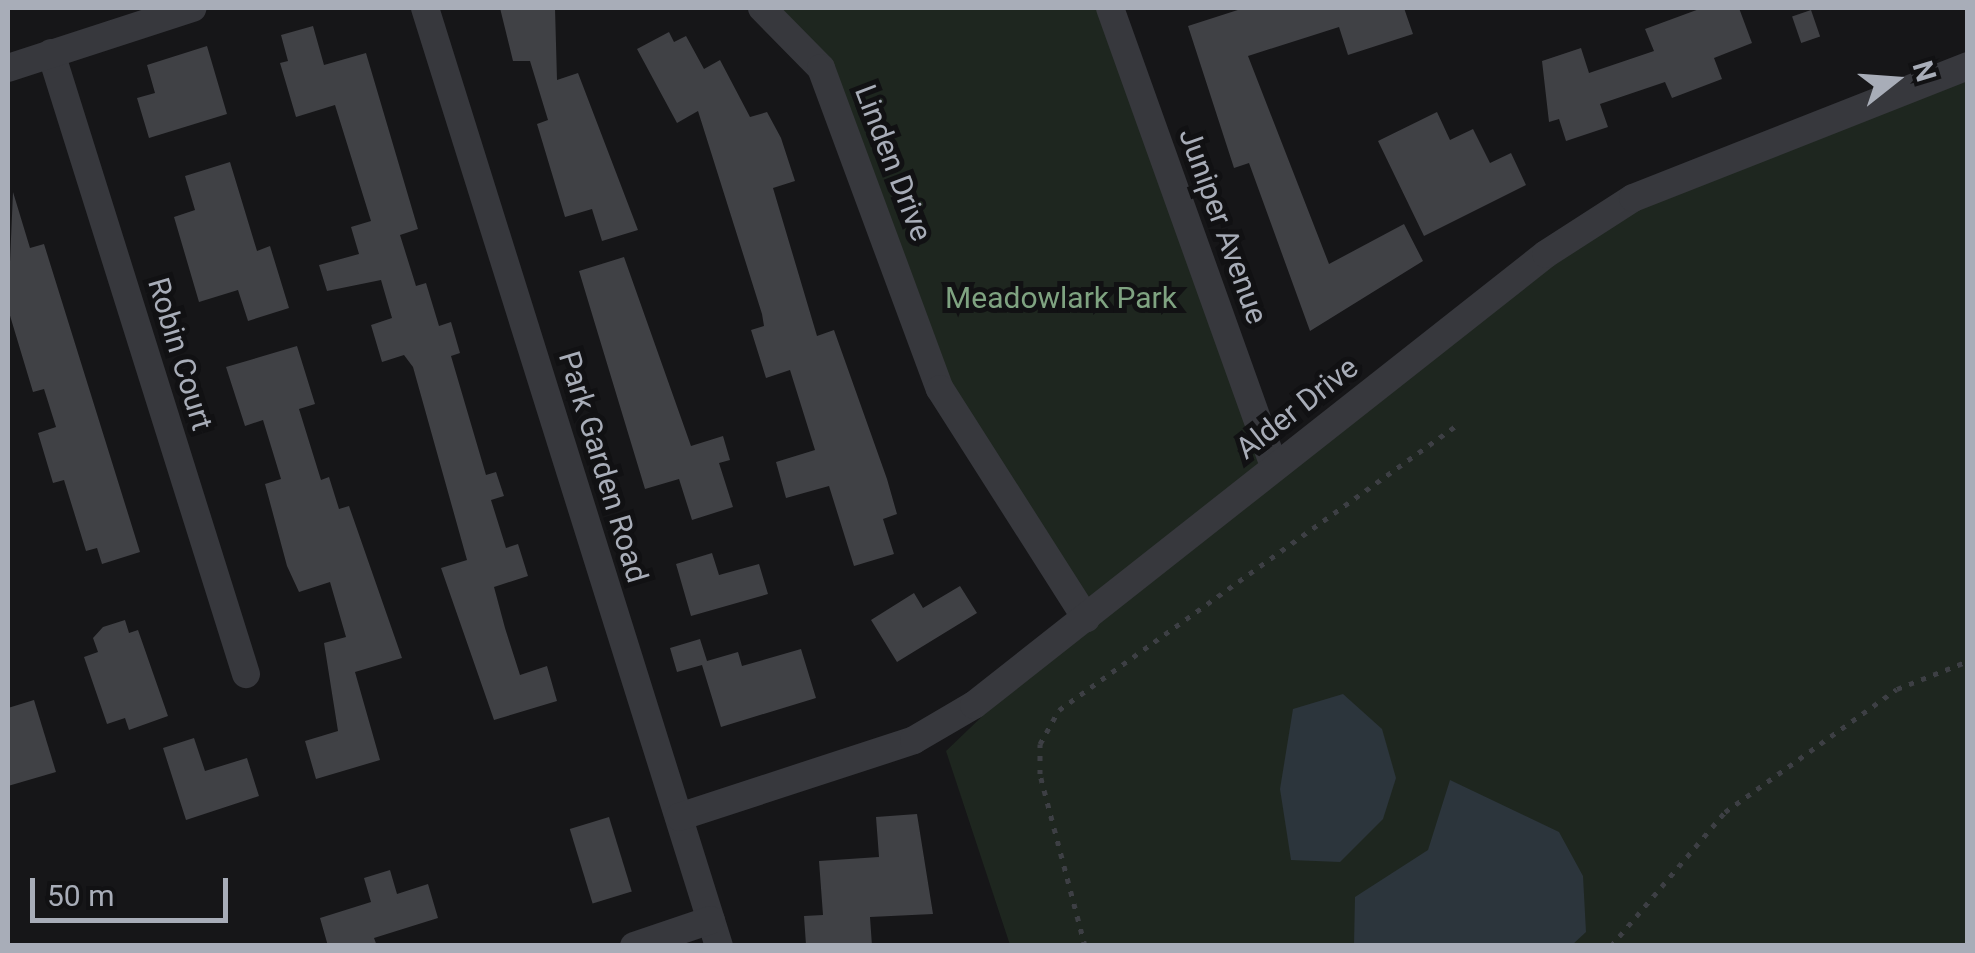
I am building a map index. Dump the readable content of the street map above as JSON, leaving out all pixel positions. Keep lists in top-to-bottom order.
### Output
{
  "streets": {
    "street": [
      "Linden Drive",
      "Juniper Avenue",
      "Robin Court",
      "Alder Drive",
      "Park Garden Road"
    ]
  },
  "crossings": [
    ["Linden Drive", "Alder Drive"],
    ["Juniper Avenue", "Alder Drive"],
    ["Alder Drive", "Park Garden Road"]
  ],
  "parks": ["Meadowlark Park"],
  "scale_bar": "50 m",
  "north": "right"
}
